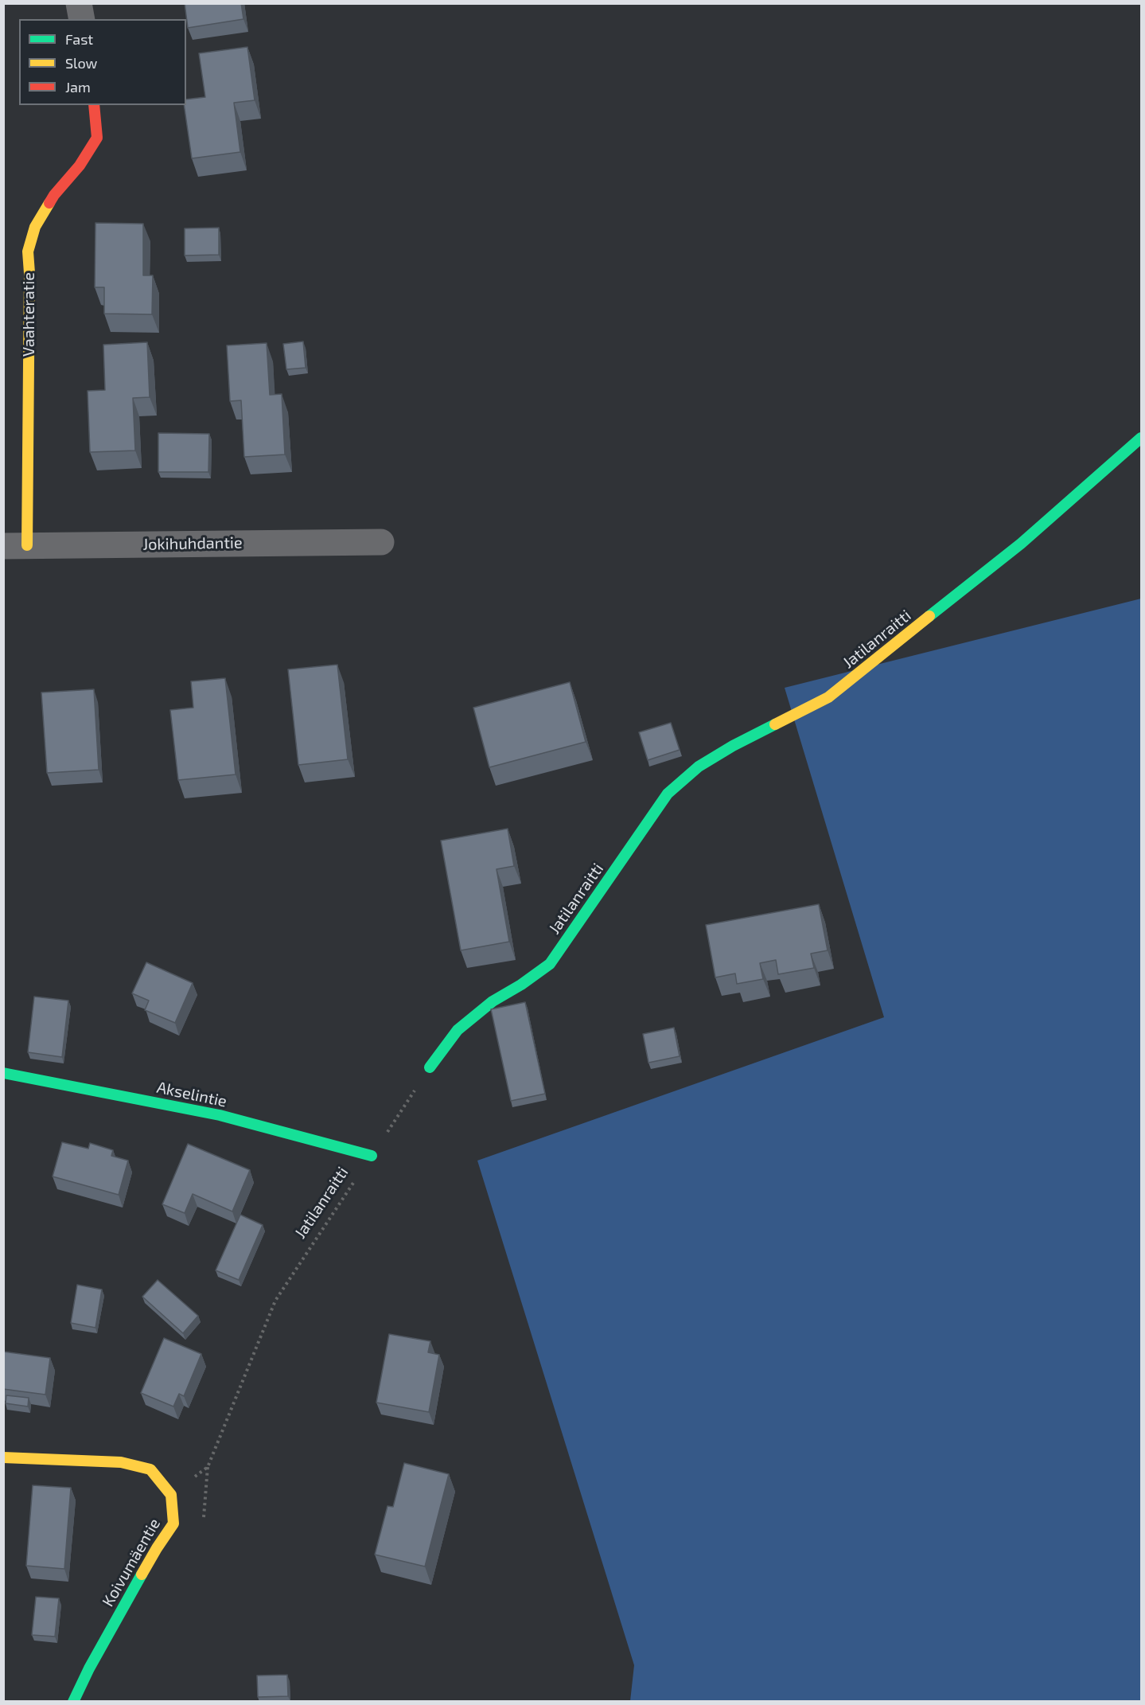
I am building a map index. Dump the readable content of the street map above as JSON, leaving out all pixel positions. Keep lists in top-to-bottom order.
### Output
{
  "streets": {
    "street": [
      "Vaahteratie",
      "Jokihuhdantie",
      "Jatilanraitti",
      "Akselintie",
      "Koivumäentie"
    ]
  },
  "crossings": [
    ["Vaahteratie", "Jokihuhdantie"],
    ["Jatilanraitti", "Akselintie"],
    ["Jatilanraitti", "Koivumäentie"]
  ],
  "legend": ["Fast", "Slow", "Jam"]
}
